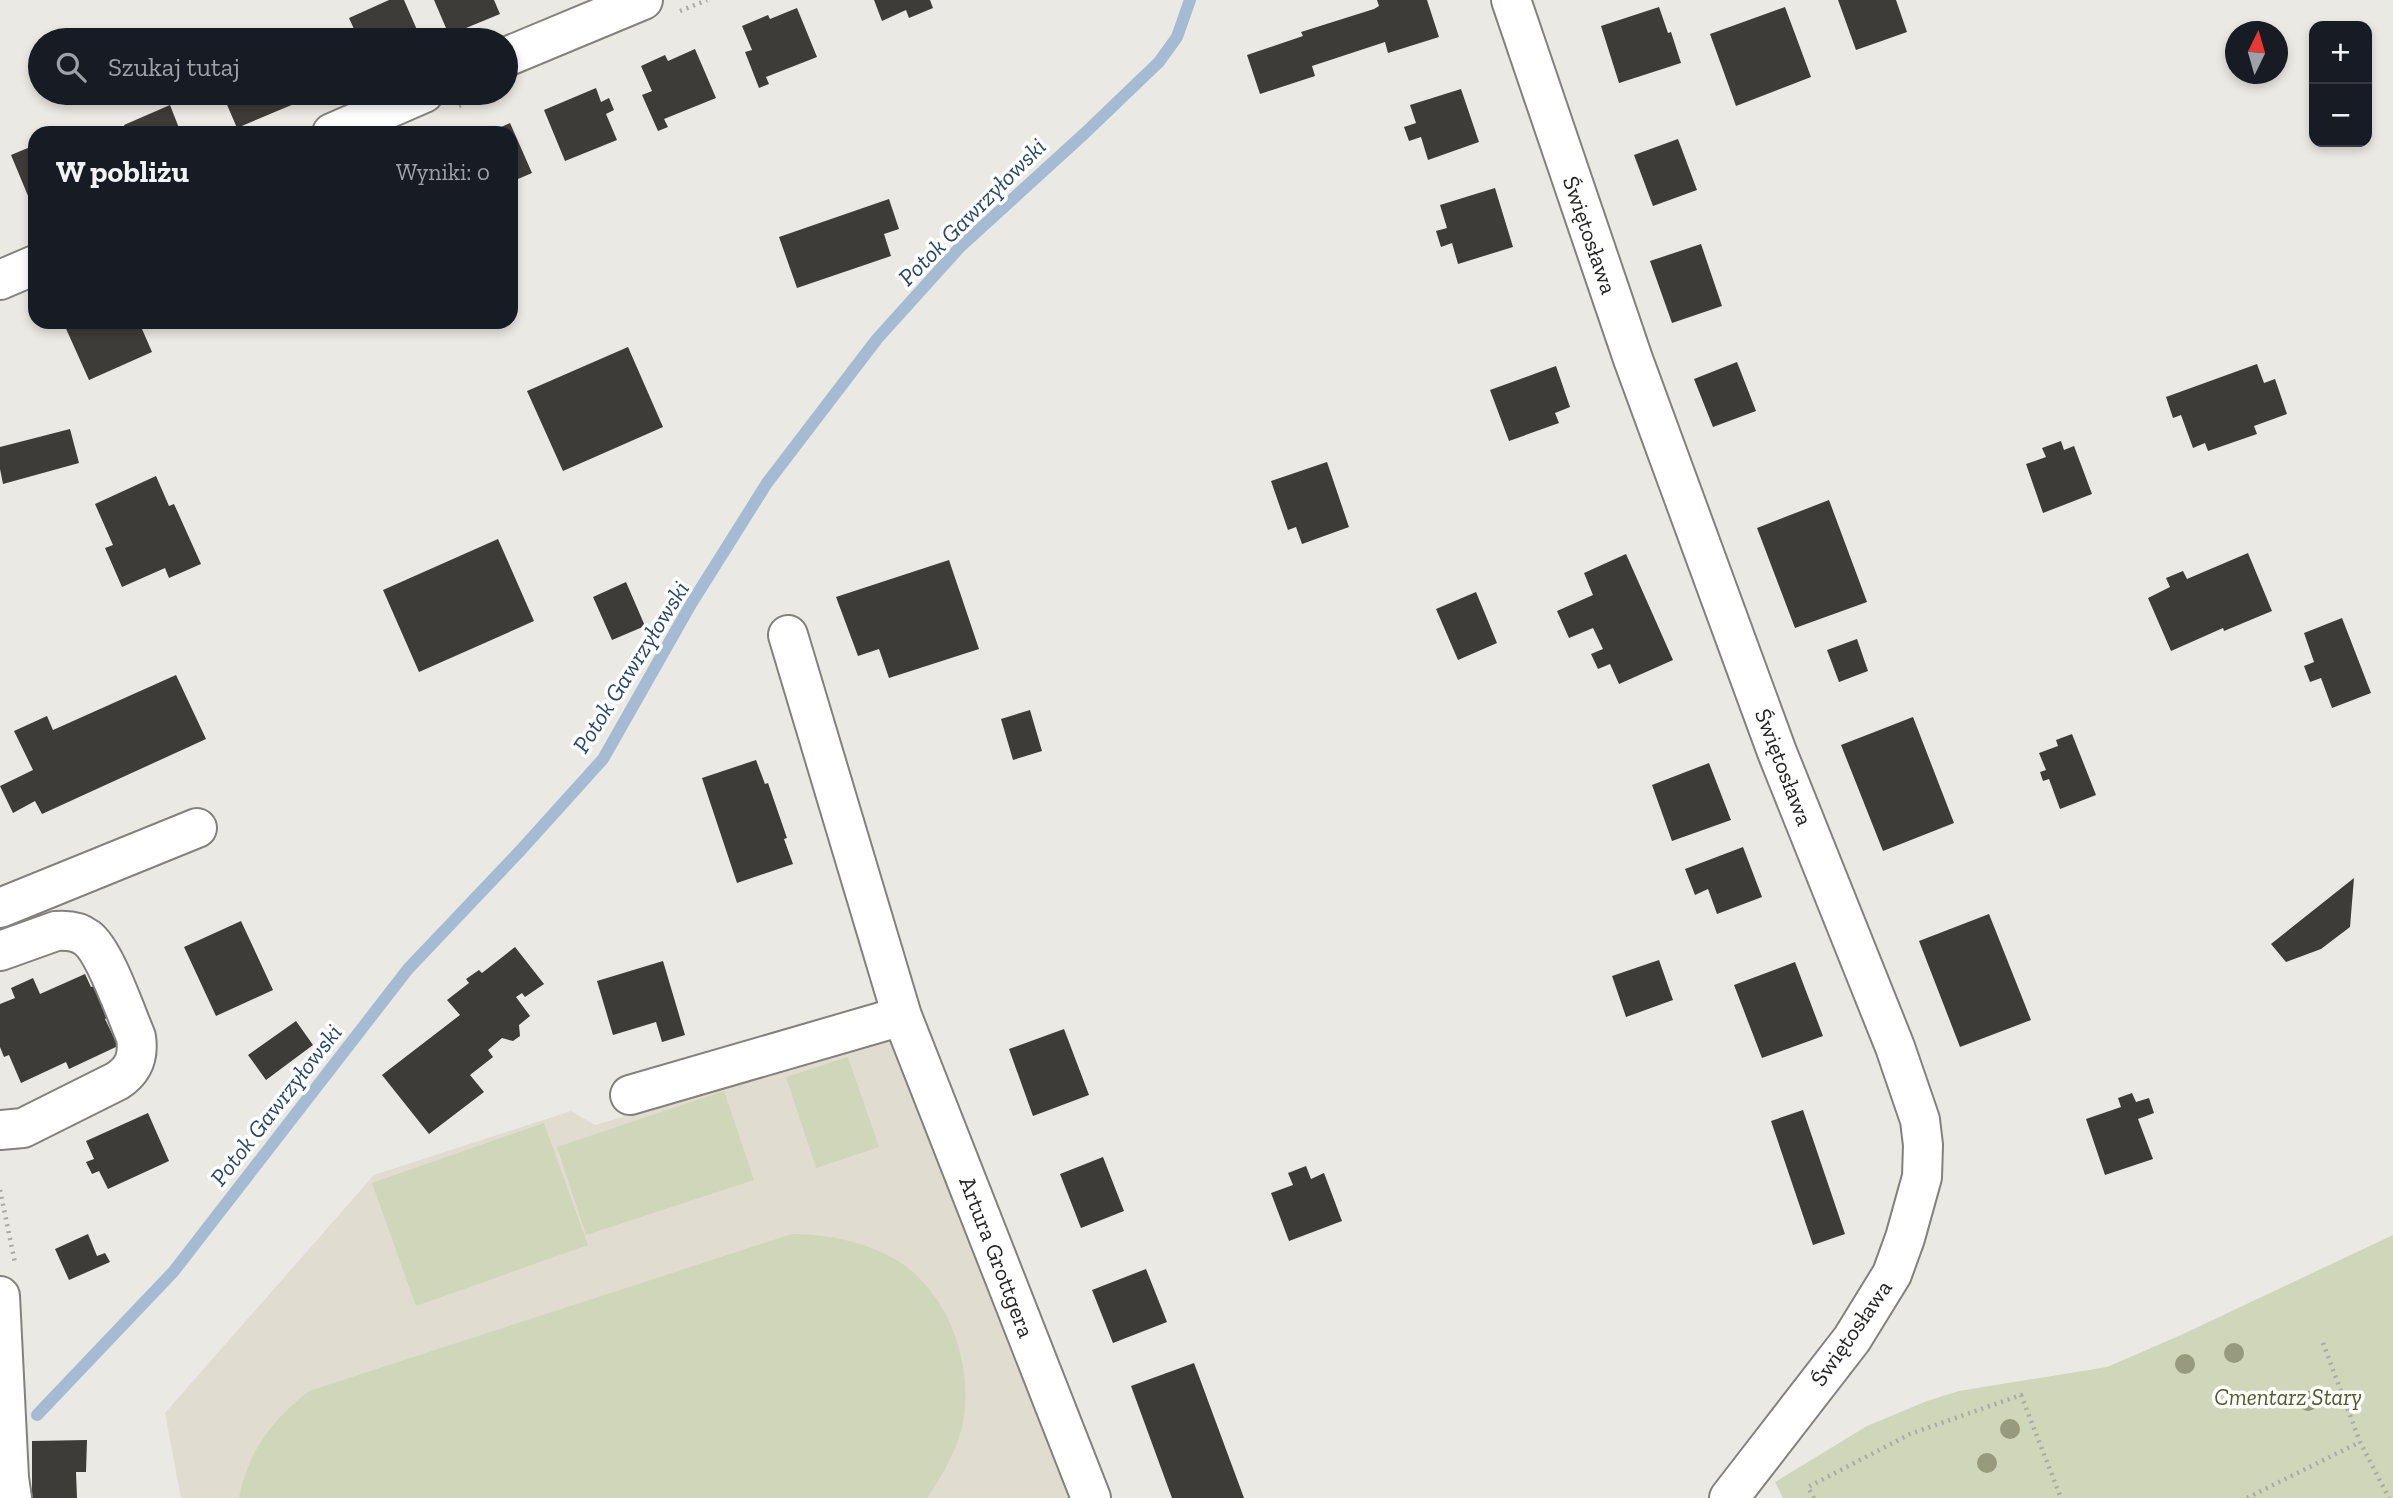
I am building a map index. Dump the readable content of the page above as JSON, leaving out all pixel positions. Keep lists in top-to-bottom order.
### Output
{
  "streets": {
    "street": ["Świętosława", "Artura Grottgera"]
  },
  "water": ["Potok Gawrzyłowski"],
  "parks": ["Cmentarz Stary"],
  "north": "top",
  "page": {
    "map_buttons": ["+", "−"],
    "search": "Szukaj tutaj",
    "heading": ["W pobliżu", "Wyniki: 0"]
  }
}
